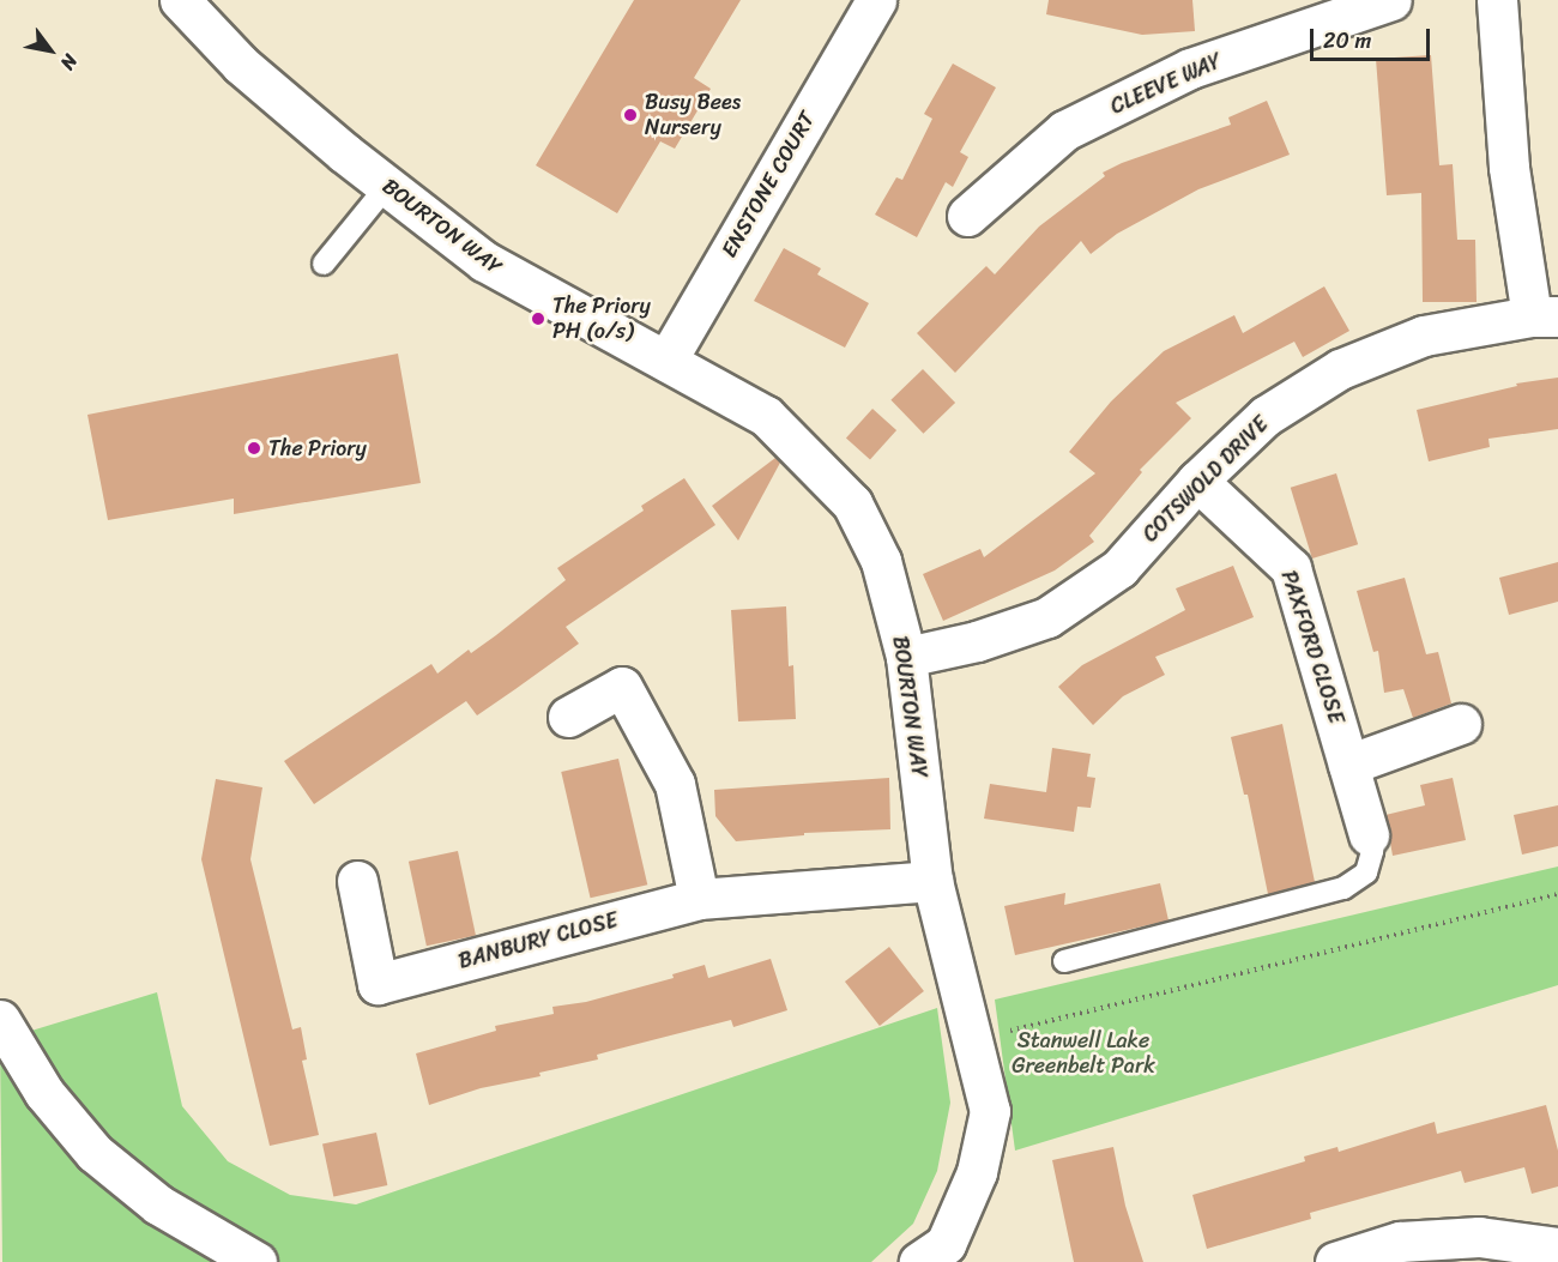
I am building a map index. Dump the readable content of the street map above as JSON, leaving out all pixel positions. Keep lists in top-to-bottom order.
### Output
{
  "streets": {
    "street": [
      "CLEEVE WAY",
      "ENSTONE COURT",
      "BOURTON WAY",
      "COTSWOLD DRIVE",
      "PAXFORD CLOSE",
      "BANBURY CLOSE"
    ]
  },
  "crossings": [
    ["ENSTONE COURT", "BOURTON WAY"],
    ["BOURTON WAY", "COTSWOLD DRIVE"],
    ["BOURTON WAY", "BANBURY CLOSE"],
    ["COTSWOLD DRIVE", "PAXFORD CLOSE"]
  ],
  "parks": ["Stanwell Lake Greenbelt Park"],
  "places": ["Busy Bees Nursery", "The Priory PH (o/s)", "The Priory"],
  "scale_bar": "20 m",
  "north": "bottom right"
}
